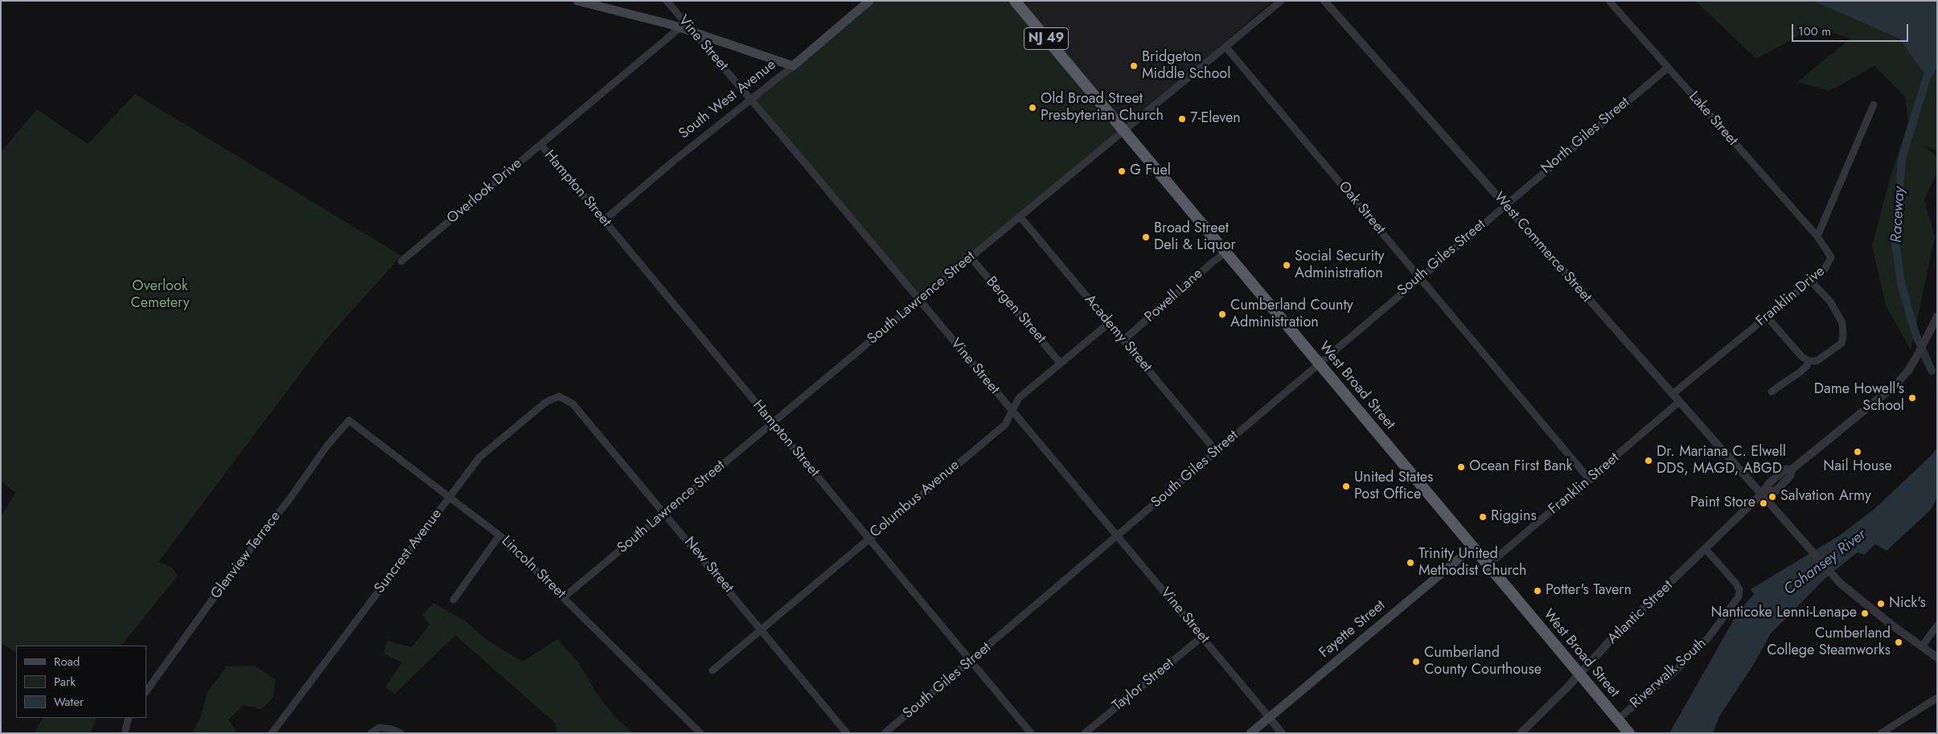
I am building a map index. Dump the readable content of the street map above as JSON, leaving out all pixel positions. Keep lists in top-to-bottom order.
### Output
{
  "streets": {
    "highway": ["NJ 49", "West Broad Street"],
    "main road": ["South West Avenue", "Fayette Street"],
    "street": [
      "Vine Street",
      "Lake Street",
      "North Giles Street",
      "Hampton Street",
      "Overlook Drive",
      "Oak Street",
      "West Commerce Street",
      "South Giles Street",
      "Powell Lane",
      "Franklin Drive",
      "South Lawrence Street",
      "Bergen Street",
      "Academy Street",
      "Franklin Street",
      "Columbus Avenue",
      "Suncrest Avenue",
      "Glenview Terrace",
      "New Street",
      "Lincoln Street",
      "Atlantic Street",
      "Riverwalk South",
      "Taylor Street"
    ]
  },
  "crossings": [
    ["Vine Street", "South West Avenue"],
    ["Vine Street", "South Giles Street"],
    ["Vine Street", "South Lawrence Street"],
    ["Vine Street", "Columbus Avenue"],
    ["Vine Street", "Fayette Street"],
    ["Vine Street", "Taylor Street"],
    ["South West Avenue", "Hampton Street"],
    ["Lake Street", "North Giles Street"],
    ["Lake Street", "Franklin Drive"],
    ["North Giles Street", "West Commerce Street"],
    ["North Giles Street", "South Giles Street"],
    ["Hampton Street", "Overlook Drive"],
    ["Hampton Street", "South Giles Street"],
    ["Hampton Street", "South Lawrence Street"],
    ["Hampton Street", "Columbus Avenue"],
    ["Oak Street", "South Giles Street"],
    ["Oak Street", "South Lawrence Street"],
    ["Oak Street", "Franklin Street"],
    ["West Commerce Street", "South Giles Street"],
    ["West Commerce Street", "Franklin Drive"],
    ["West Commerce Street", "Franklin Street"],
    ["West Commerce Street", "Atlantic Street"],
    ["South Giles Street", "Academy Street"],
    ["South Giles Street", "West Broad Street"],
    ["Powell Lane", "Academy Street"],
    ["Powell Lane", "West Broad Street"],
    ["South Lawrence Street", "Bergen Street"],
    ["South Lawrence Street", "Academy Street"],
    ["South Lawrence Street", "West Broad Street"],
    ["South Lawrence Street", "New Street"],
    ["South Lawrence Street", "Lincoln Street"],
    ["Bergen Street", "Columbus Avenue"],
    ["Academy Street", "Columbus Avenue"],
    ["West Broad Street", "Franklin Street"],
    ["West Broad Street", "Atlantic Street"],
    ["West Broad Street", "Fayette Street"],
    ["West Broad Street", "Riverwalk South"],
    ["Columbus Avenue", "New Street"],
    ["Suncrest Avenue", "New Street"],
    ["Suncrest Avenue", "Lincoln Street"],
    ["Glenview Terrace", "Lincoln Street"],
    ["Atlantic Street", "Riverwalk South"]
  ],
  "water": ["Raceway", "Cohansey River"],
  "parks": ["Overlook Cemetery"],
  "places": [
    "Bridgeton Middle School",
    "Old Broad Street Presbyterian Church",
    "7-Eleven",
    "G Fuel",
    "Broad Street Deli & Liquor",
    "Social Security Administration",
    "Cumberland County Administration",
    "Dame Howell's School",
    "Nail House",
    "Dr. Mariana C. Elwell DDS, MAGD, ABGD",
    "Ocean First Bank",
    "United States Post Office",
    "Salvation Army",
    "Paint Store",
    "Riggins",
    "Trinity United Methodist Church",
    "Potter's Tavern",
    "Nick's",
    "Nanticoke Lenni-Lenape",
    "Cumberland College Steamworks",
    "Cumberland County Courthouse"
  ],
  "legend": ["Road", "Park", "Water"],
  "scale_bar": "100 m"
}
